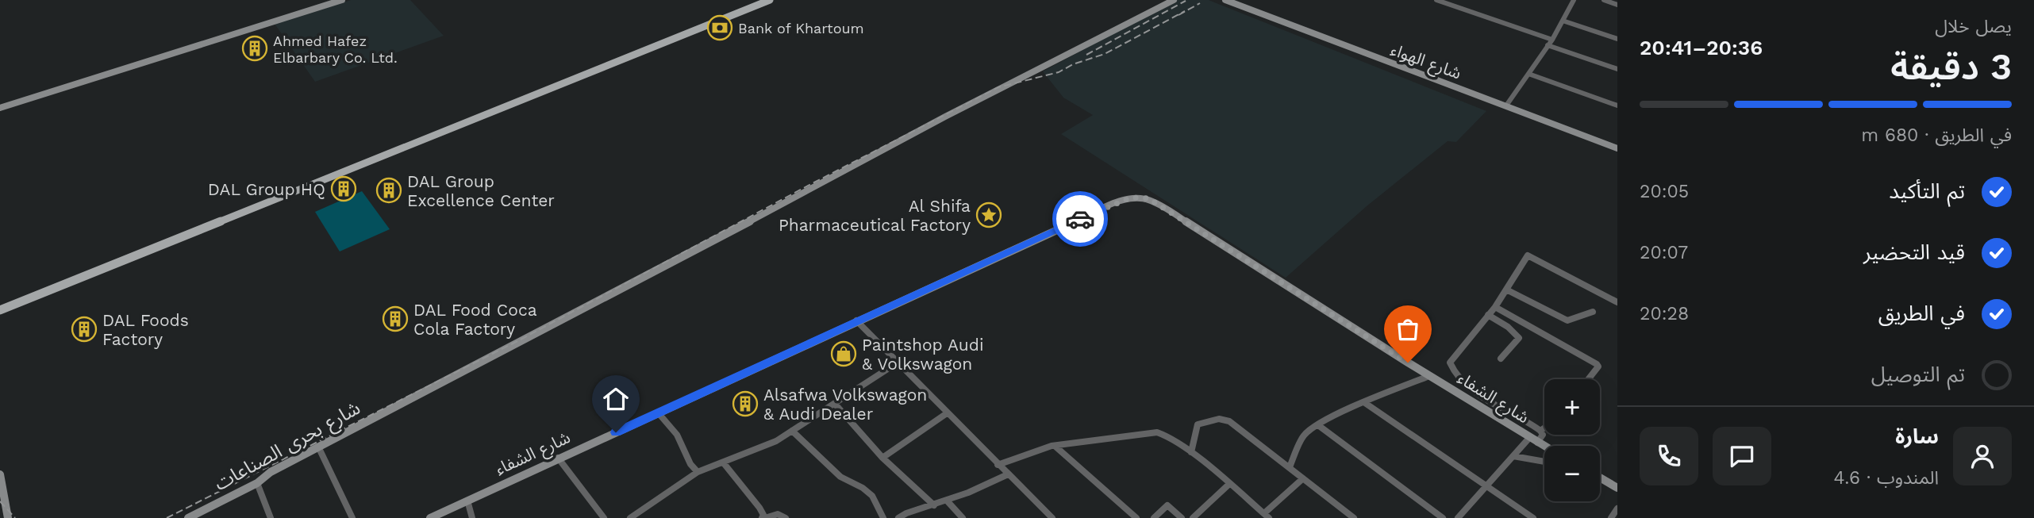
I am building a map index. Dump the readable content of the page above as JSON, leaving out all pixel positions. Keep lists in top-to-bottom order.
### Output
{
  "streets": {
    "street": ["شارع الهواء", "شارع الشفاء", "شارع بحرى الصناعات"]
  },
  "places": {
    "bank": ["Bank of Khartoum"],
    "building": [
      "Ahmed Hafez Elbarbary Co. Ltd.",
      "DAL Group HQ",
      "DAL Group Excellence Center",
      "DAL Food Coca Cola Factory",
      "DAL Foods Factory",
      "Alsafwa Volkswagon & Audi Dealer"
    ],
    "place": ["Al Shifa Pharmaceutical Factory"],
    "shop": ["Paintshop Audi & Volkswagon"]
  },
  "page": {
    "heading": ["3 دقيقة", "يصل خلال", "20:36–20:41"],
    "panel": ["سارة", "المندوب · 4.6"],
    "bar": "في الطريق · 680 m",
    "list": [
      ["تم التأكيد", "20:05"],
      ["قيد التحضير", "20:07"],
      ["في الطريق", "20:28"],
      "تم التوصيل"
    ],
    "map_buttons": ["+", "−"]
  }
}
